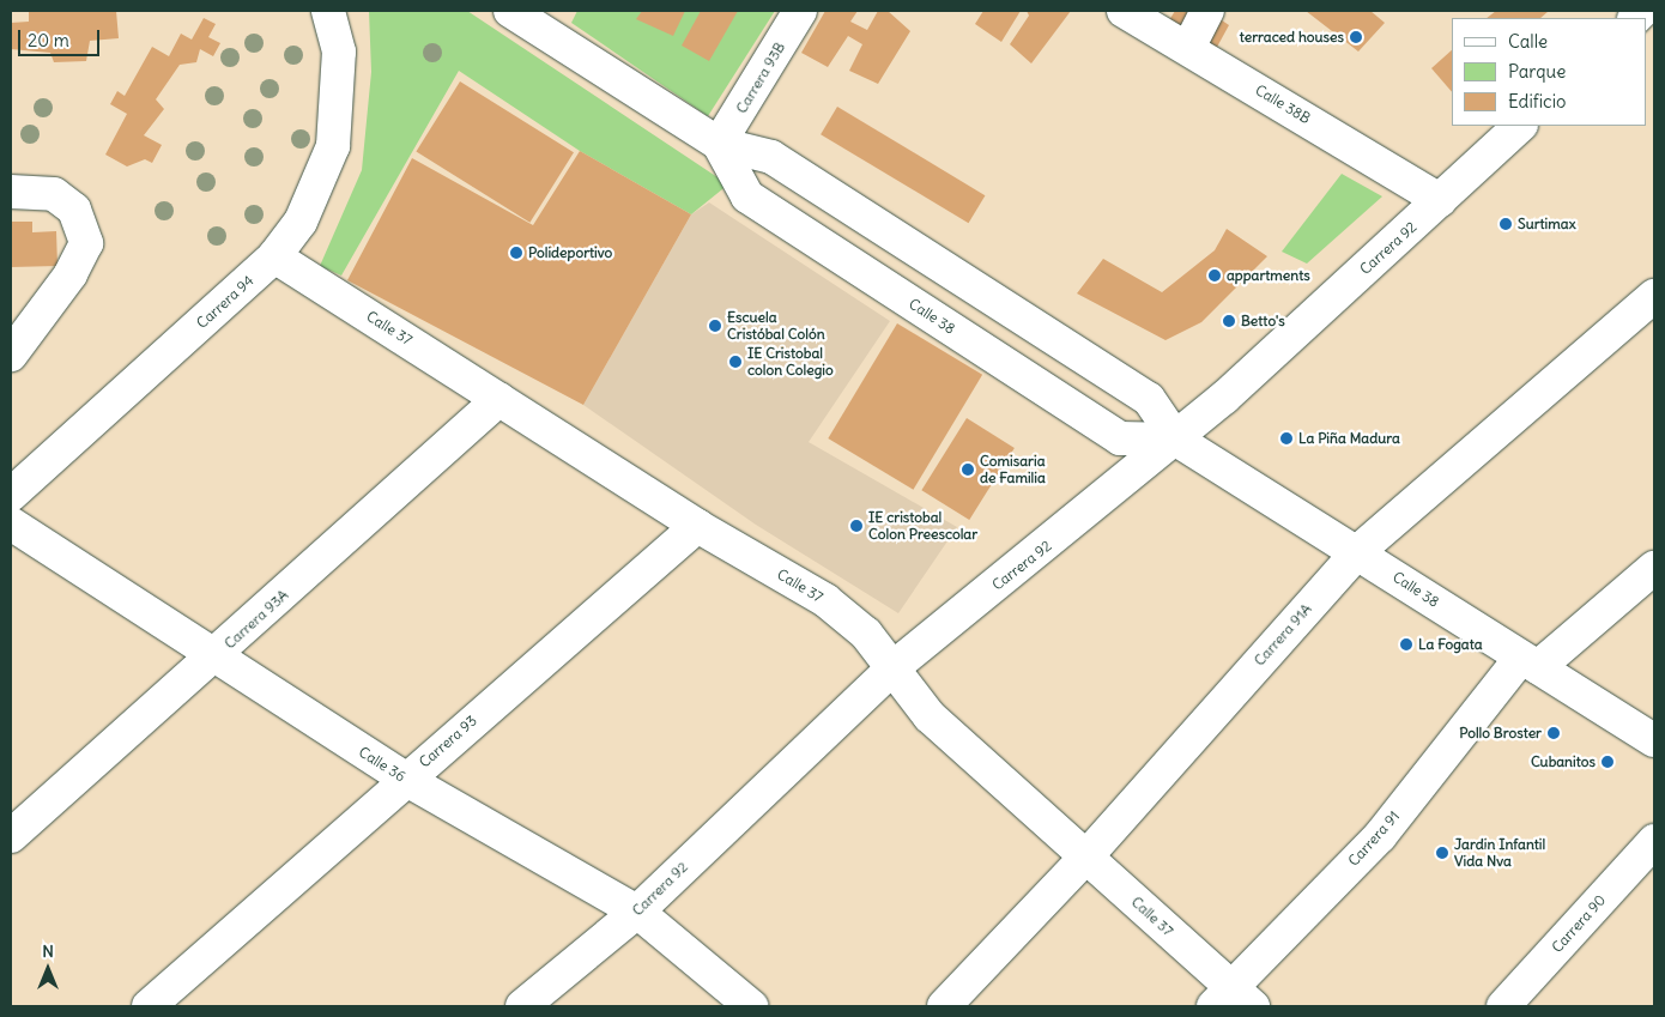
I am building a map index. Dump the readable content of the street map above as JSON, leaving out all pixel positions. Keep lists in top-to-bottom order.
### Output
{
  "streets": {
    "street": [
      "Carrera 93B",
      "Calle 38B",
      "Carrera 92",
      "Carrera 94",
      "Calle 38",
      "Calle 37",
      "Carrera 93A",
      "Carrera 91A",
      "Carrera 93",
      "Calle 36",
      "Carrera 91",
      "Carrera 90"
    ]
  },
  "crossings": [
    ["Carrera 93B", "Calle 38"],
    ["Calle 38B", "Carrera 92"],
    ["Carrera 92", "Calle 38"],
    ["Carrera 92", "Calle 37"],
    ["Carrera 92", "Calle 36"],
    ["Carrera 94", "Calle 37"],
    ["Calle 38", "Carrera 91A"],
    ["Calle 38", "Carrera 91"],
    ["Calle 37", "Carrera 93A"],
    ["Calle 37", "Carrera 91A"],
    ["Calle 37", "Carrera 93"],
    ["Calle 37", "Carrera 91"],
    ["Carrera 93A", "Calle 36"],
    ["Carrera 93", "Calle 36"]
  ],
  "places": [
    "terraced houses",
    "Surtimax",
    "Polideportivo",
    "appartments",
    "Betto's",
    "Escuela Cristóbal Colón",
    "IE Cristobal colon Colegio",
    "La Piña Madura",
    "Comisaria de Familia",
    "IE cristobal Colon Preescolar",
    "La Fogata",
    "Pollo Broster",
    "Cubanitos",
    "Jardin Infantil Vida Nva"
  ],
  "legend": ["Calle", "Parque", "Edificio"],
  "scale_bar": "20 m",
  "north": "top"
}
